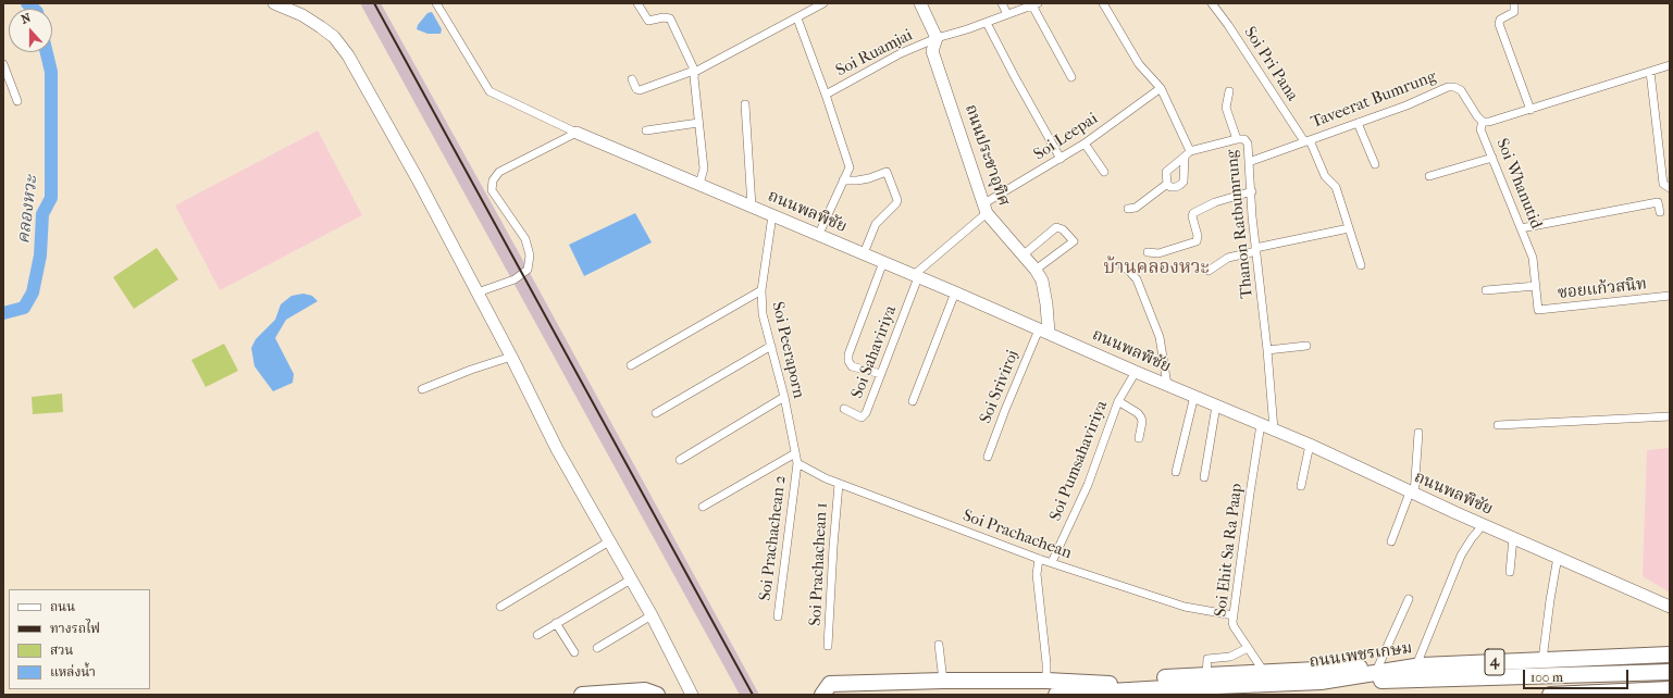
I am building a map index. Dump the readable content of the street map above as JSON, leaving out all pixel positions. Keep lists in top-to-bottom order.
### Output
{
  "streets": {
    "highway": ["ถนนเพชรเกษม", "4"],
    "street": [
      "Soi Ruamjai",
      "Soi Pri Pana",
      "Taveerat Bumrung",
      "Soi Leepai",
      "ถนนประชาอุทิศ",
      "Soi Whanutid",
      "ถนนพลพิชัย",
      "Thanon Ratbumrung",
      "ซอยแก้วสนิท",
      "Soi Peeraporn",
      "Soi Sahaviriya",
      "Soi Sriviroj",
      "Soi Pumsahaviriya",
      "Soi Prachachean",
      "Soi Prachachean 2",
      "Soi Ehit Sa Ra Paap",
      "Soi Prachachean 1"
    ]
  },
  "crossings": [
    ["Soi Ruamjai", "ถนนประชาอุทิศ"],
    ["Soi Pri Pana", "Taveerat Bumrung"],
    ["Taveerat Bumrung", "Soi Whanutid"],
    ["Taveerat Bumrung", "Thanon Ratbumrung"],
    ["Soi Leepai", "ถนนประชาอุทิศ"],
    ["Soi Leepai", "ถนนพลพิชัย"],
    ["Soi Leepai", "Soi Sahaviriya"],
    ["ถนนประชาอุทิศ", "ถนนพลพิชัย"],
    ["ถนนประชาอุทิศ", "Soi Sriviroj"],
    ["Soi Whanutid", "ซอยแก้วสนิท"],
    ["ถนนพลพิชัย", "Thanon Ratbumrung"],
    ["ถนนพลพิชัย", "Soi Peeraporn"],
    ["ถนนพลพิชัย", "Soi Sahaviriya"],
    ["ถนนพลพิชัย", "Soi Sriviroj"],
    ["ถนนพลพิชัย", "Soi Pumsahaviriya"],
    ["ถนนพลพิชัย", "Soi Ehit Sa Ra Paap"],
    ["Soi Peeraporn", "Soi Prachachean"],
    ["Soi Peeraporn", "Soi Prachachean 2"],
    ["Soi Pumsahaviriya", "Soi Prachachean"],
    ["Soi Prachachean", "Soi Prachachean 2"],
    ["Soi Prachachean", "Soi Ehit Sa Ra Paap"],
    ["Soi Prachachean", "Soi Prachachean 1"]
  ],
  "districts": ["บ้านคลองหวะ"],
  "water": ["คลองหวะ"],
  "legend": [
    "ถนน",
    "ทางรถไฟ",
    "สวน",
    "แหล่งน้ำ"
  ],
  "scale_bar": "100 m",
  "north": "top"
}
